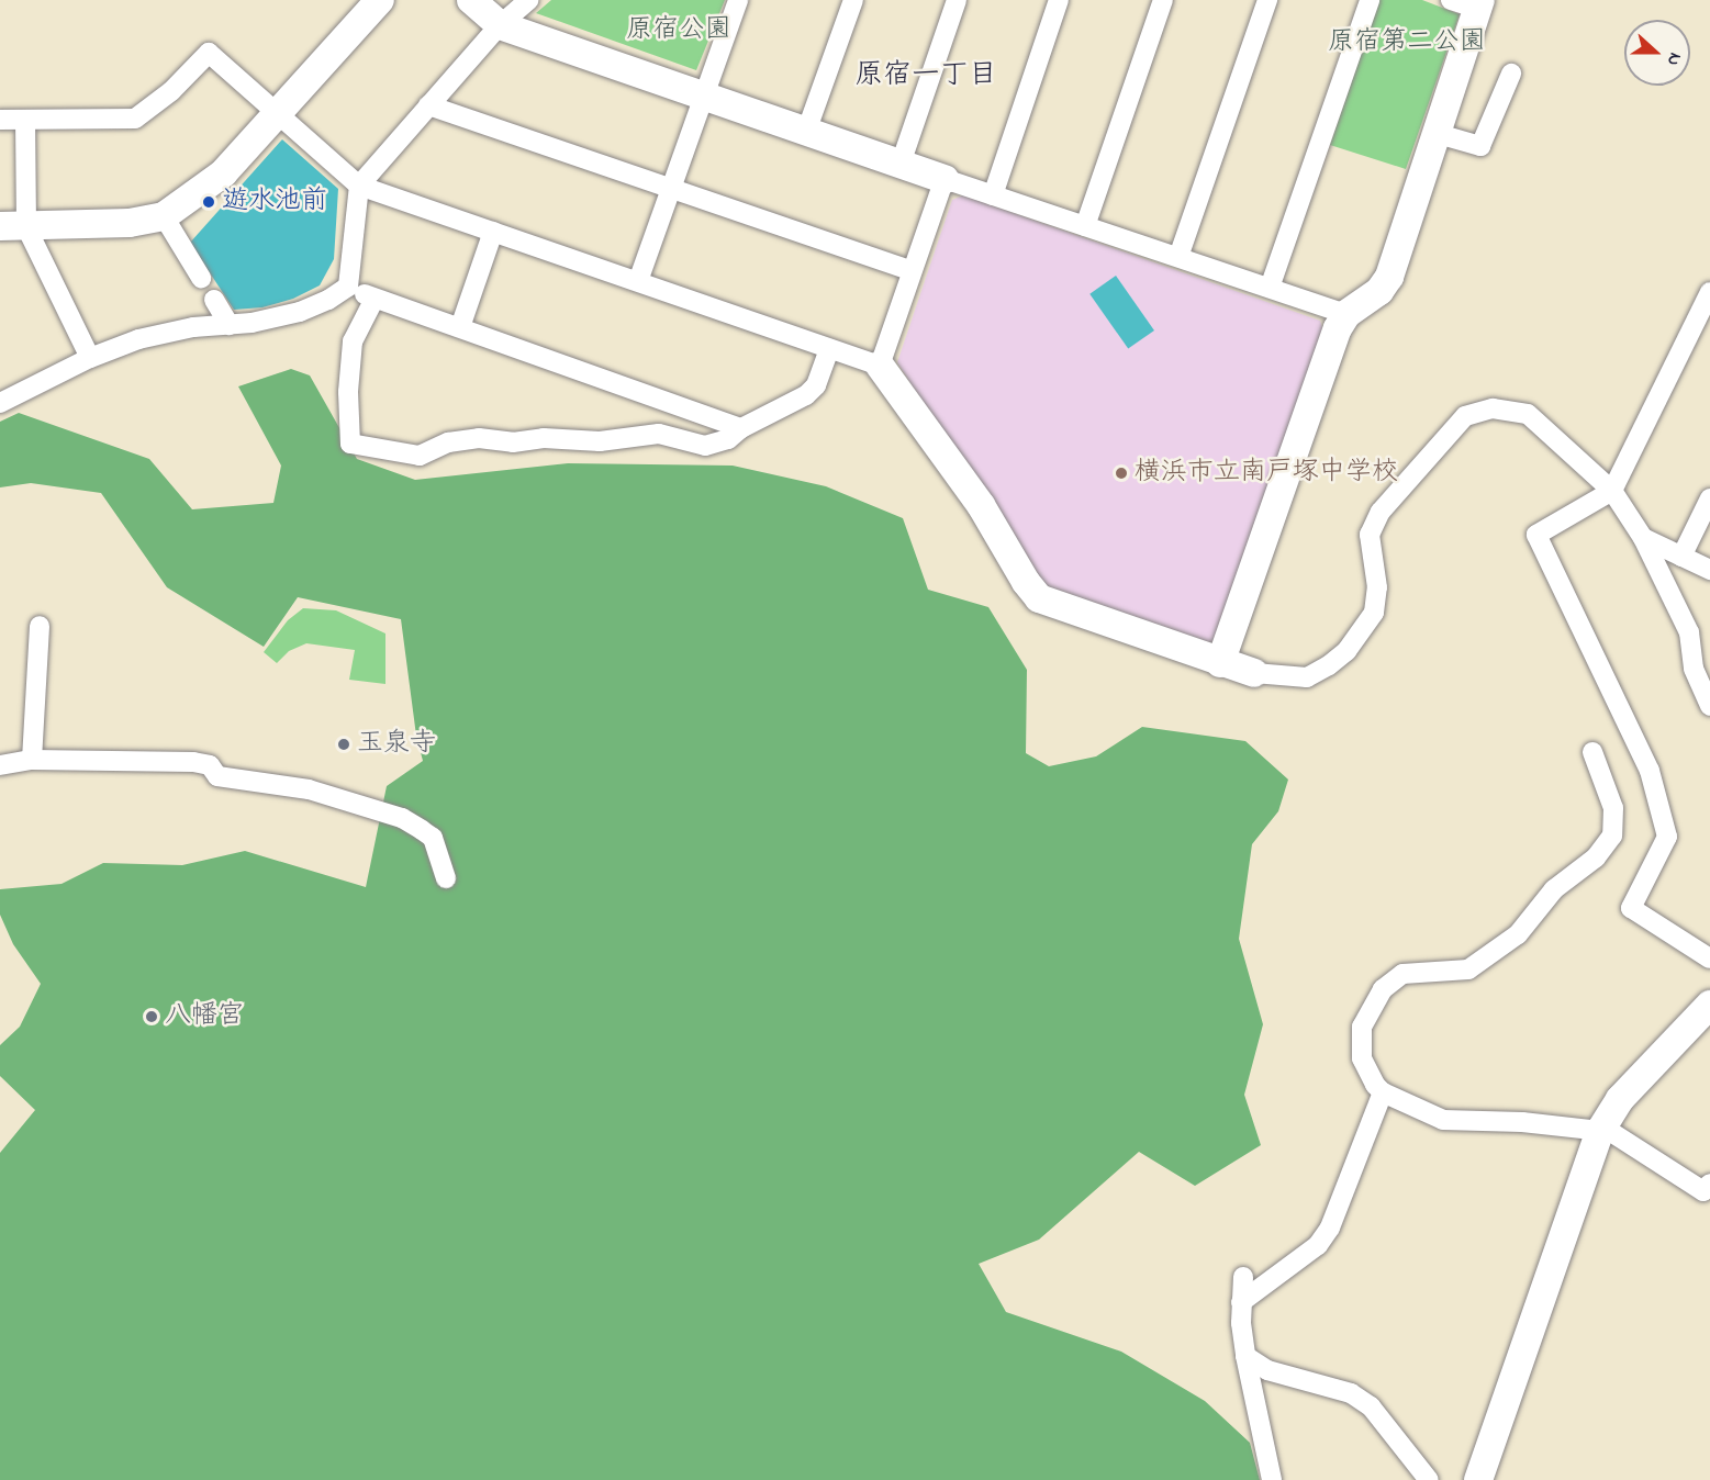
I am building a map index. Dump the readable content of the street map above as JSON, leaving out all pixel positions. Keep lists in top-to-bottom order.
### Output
{
  "districts": ["原宿一丁目"],
  "parks": ["原宿公園", "原宿第二公園"],
  "places": [
    "遊水池前",
    "横浜市立南戸塚中学校",
    "玉泉寺",
    "八幡宮"
  ],
  "north": "right"
}
